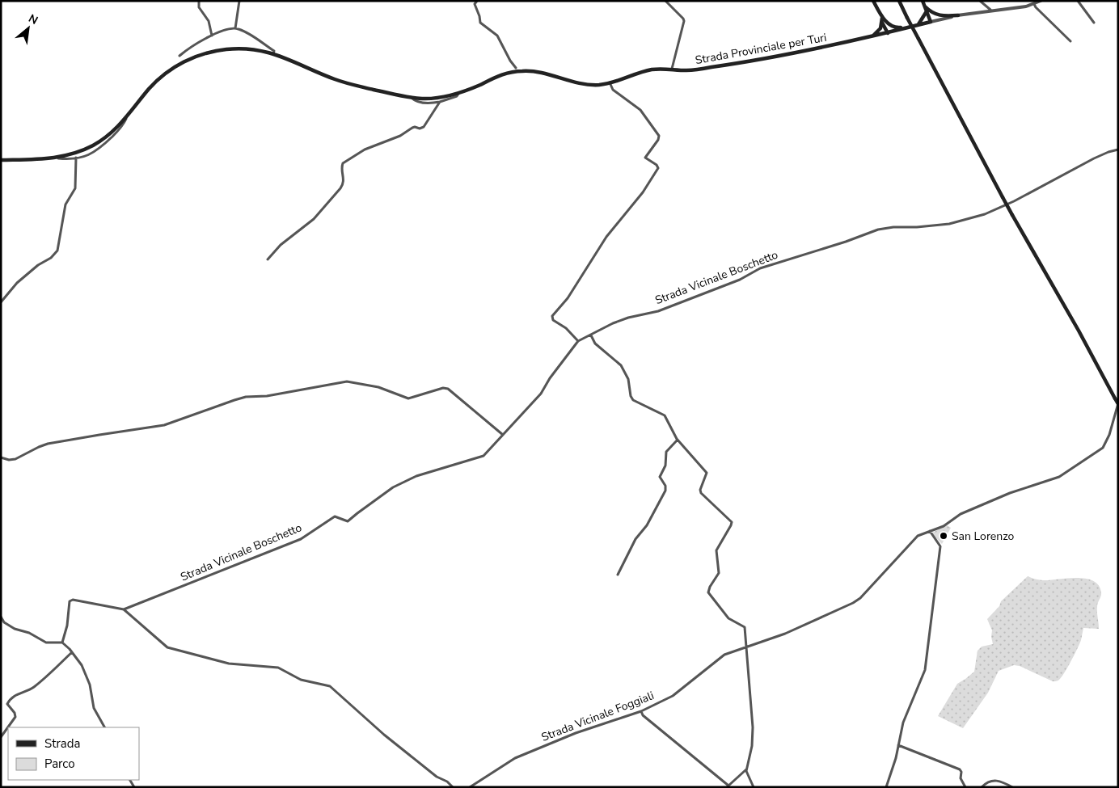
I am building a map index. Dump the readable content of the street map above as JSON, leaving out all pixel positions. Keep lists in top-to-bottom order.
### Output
{
  "streets": {
    "main road": ["Strada Provinciale per Turi"],
    "street": ["Strada Vicinale Boschetto", "Strada Vicinale Foggiali"]
  },
  "places": ["San Lorenzo"],
  "legend": ["Strada", "Parco"],
  "north": "top right"
}
